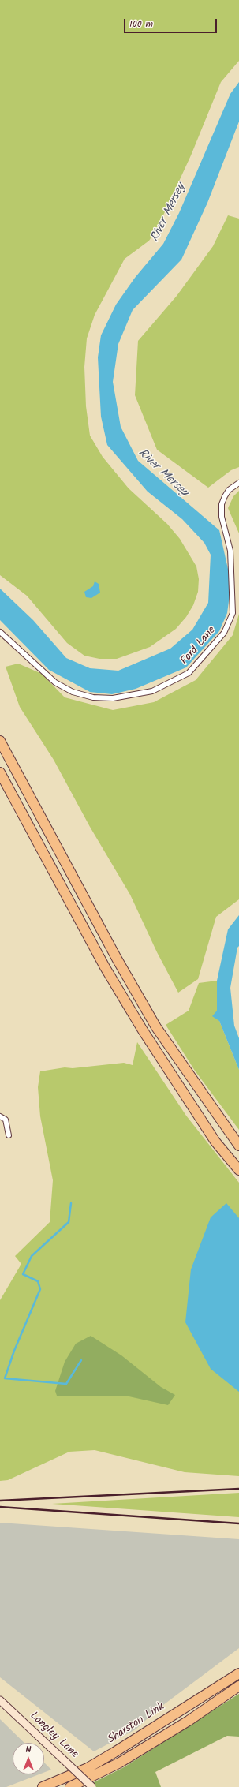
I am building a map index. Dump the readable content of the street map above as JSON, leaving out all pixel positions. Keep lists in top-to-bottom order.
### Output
{
  "streets": {
    "highway": ["Sharston Link"],
    "main road": ["Longley Lane"],
    "street": ["Ford Lane"]
  },
  "water": ["River Mersey"],
  "scale_bar": "100 m",
  "north": "top"
}
